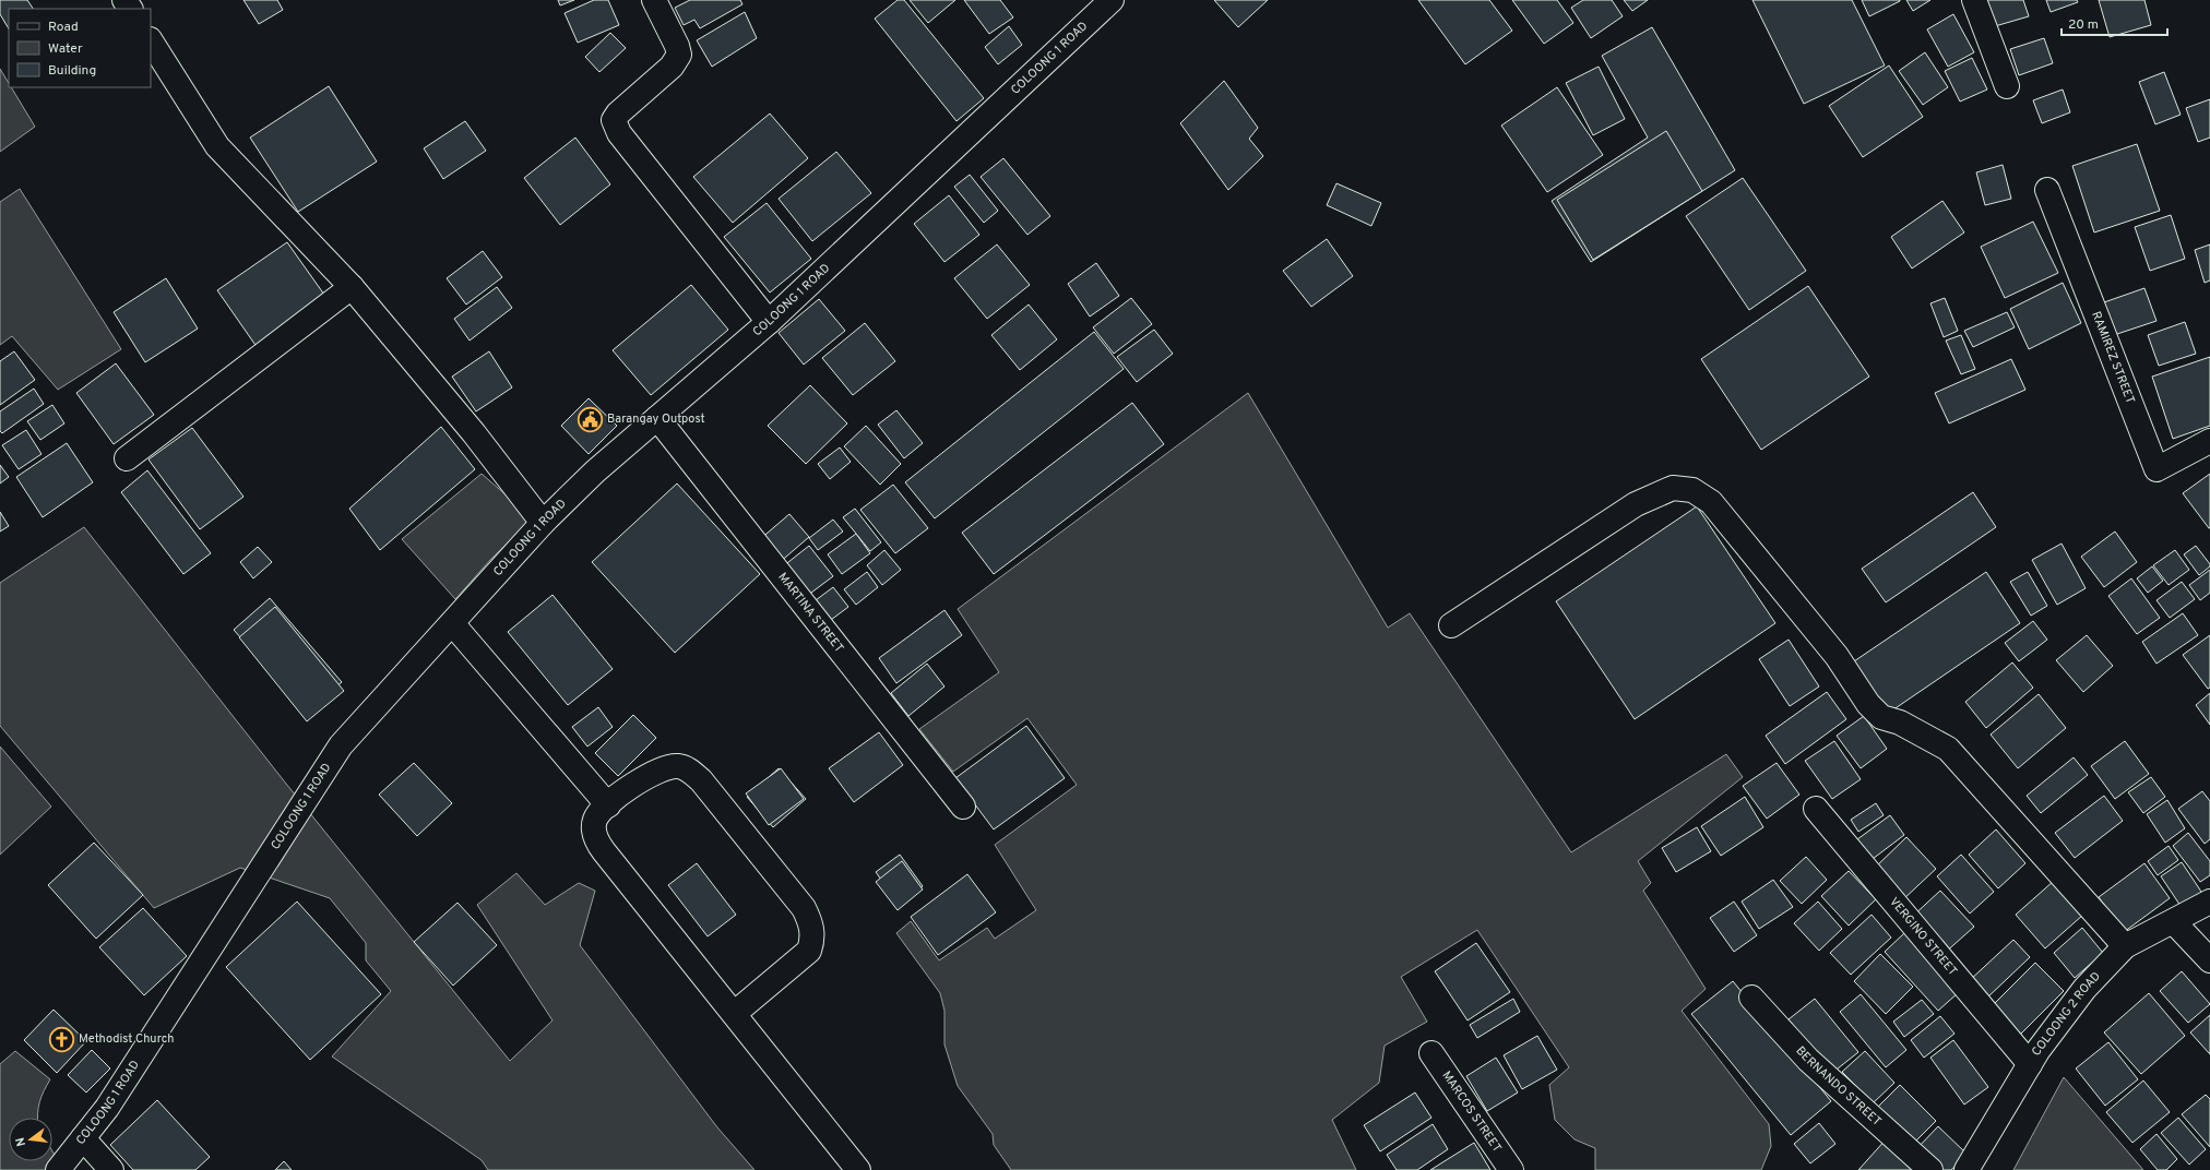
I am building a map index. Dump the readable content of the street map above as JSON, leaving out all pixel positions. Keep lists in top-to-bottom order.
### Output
{
  "streets": {
    "street": [
      "COLOONG 1 ROAD",
      "RAMIREZ STREET",
      "MARTINA STREET",
      "VERGINO STREET",
      "COLOONG 2 ROAD",
      "BERNANDO STREET",
      "MARCOS STREET"
    ]
  },
  "crossings": [
    ["COLOONG 1 ROAD", "MARTINA STREET"],
    ["VERGINO STREET", "COLOONG 2 ROAD"]
  ],
  "places": {
    "public building": ["Barangay Outpost"],
    "church": ["Methodist Church"]
  },
  "legend": ["Road", "Water", "Building"],
  "scale_bar": "20 m",
  "north": "left"
}
